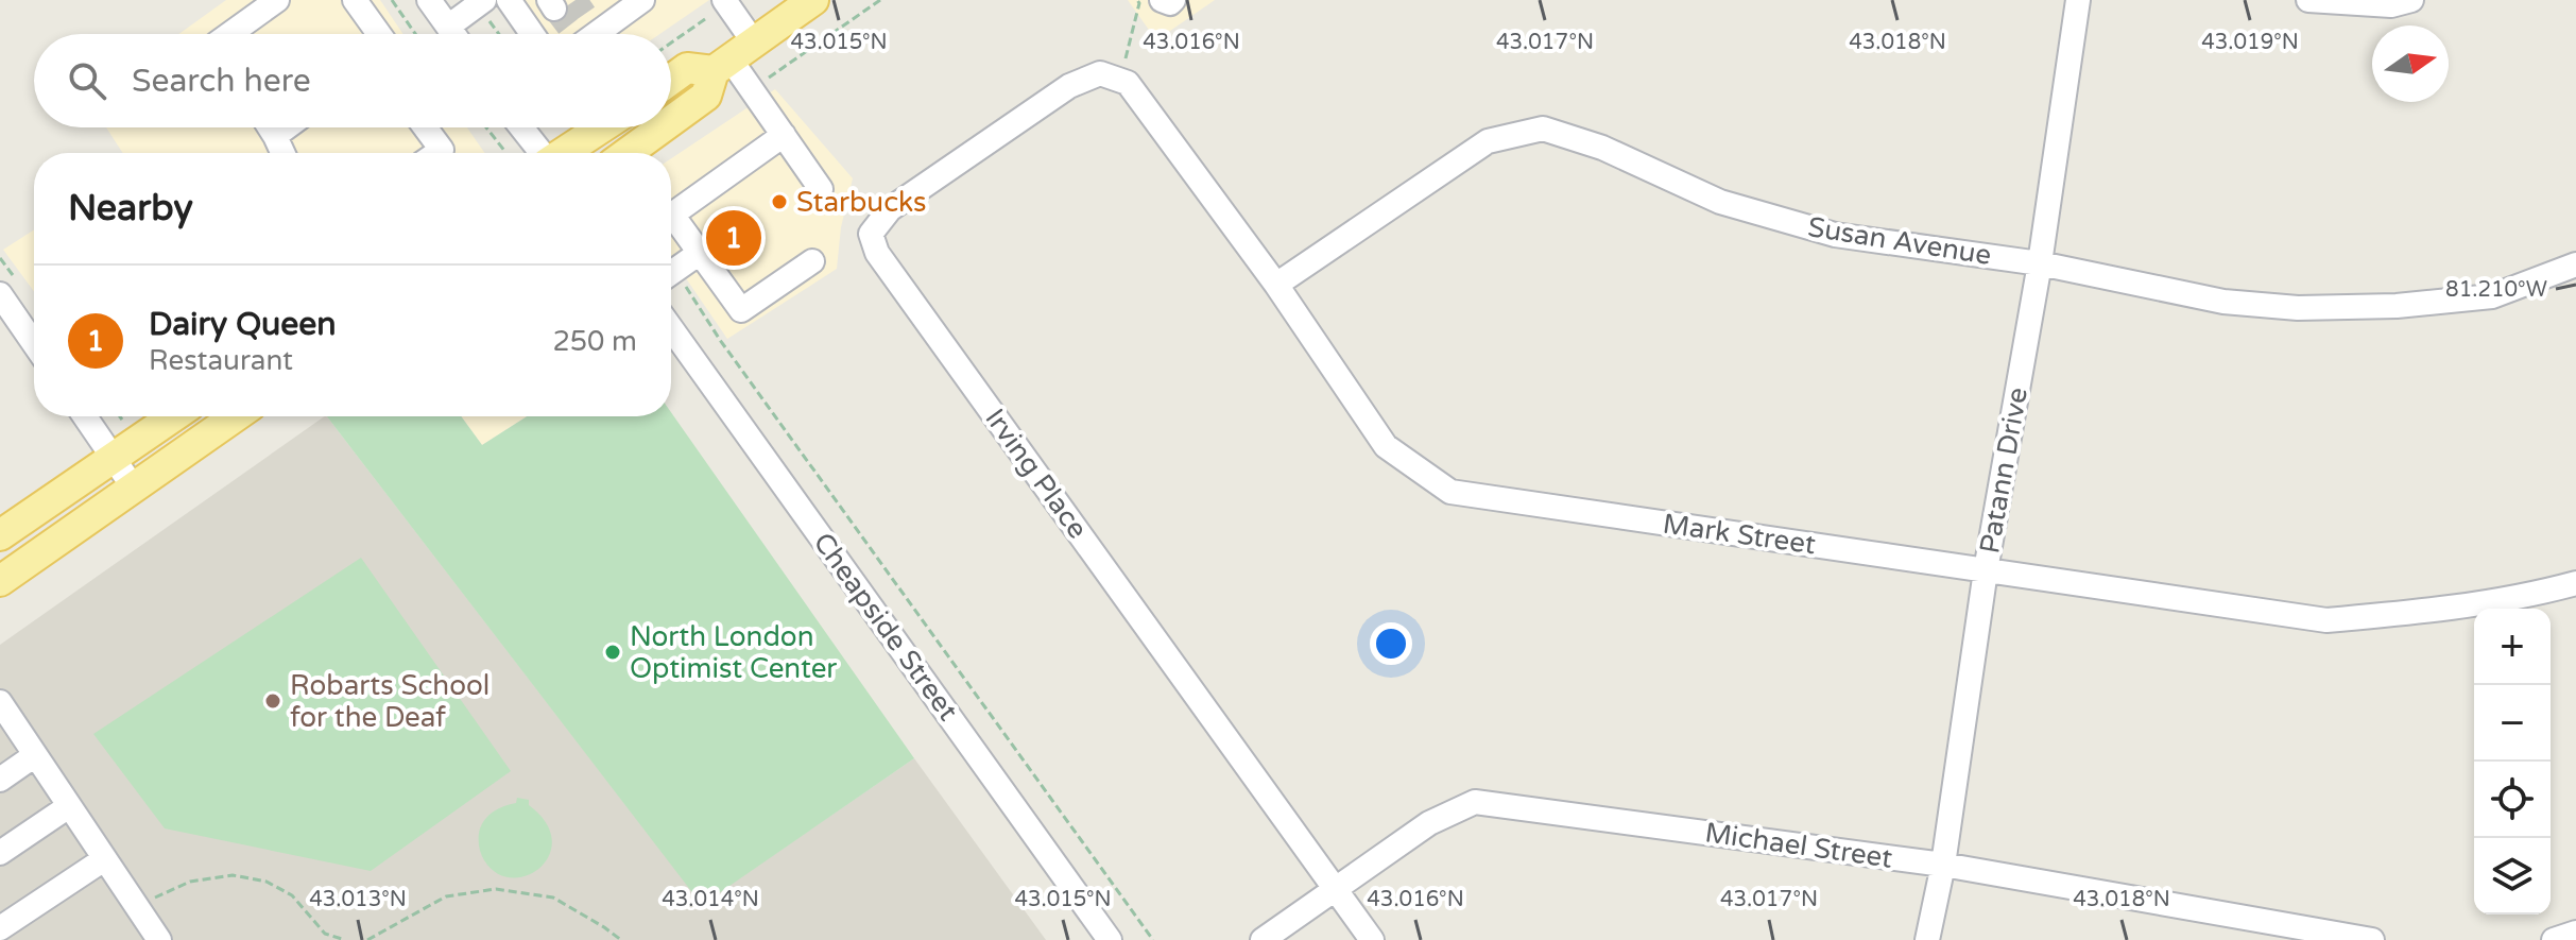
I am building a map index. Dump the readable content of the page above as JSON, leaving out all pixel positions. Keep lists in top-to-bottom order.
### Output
{
  "streets": {
    "street": [
      "Susan Avenue",
      "Patann Drive",
      "Irving Place",
      "Mark Street",
      "Cheapside Street",
      "Michael Street"
    ]
  },
  "crossings": [
    ["Susan Avenue", "Patann Drive"],
    ["Susan Avenue", "Mark Street"],
    ["Patann Drive", "Mark Street"],
    ["Patann Drive", "Michael Street"],
    ["Irving Place", "Mark Street"],
    ["Irving Place", "Michael Street"]
  ],
  "places": ["Starbucks", "North London Optimist Center", "Robarts School for the Deaf"],
  "north": "right",
  "page": {
    "search": "Search here",
    "heading": "Nearby",
    "pins": "1",
    "list": [
      {
        "mark": "1",
        "name": "Dairy Queen",
        "note": "Restaurant",
        "value": "250 m"
      }
    ],
    "map_buttons": ["+", "−"]
  },
  "coordinates": [
    "43.015°N",
    "43.016°N",
    "43.017°N",
    "43.018°N",
    "43.019°N",
    "81.210°W",
    "43.013°N",
    "43.014°N"
  ]
}
